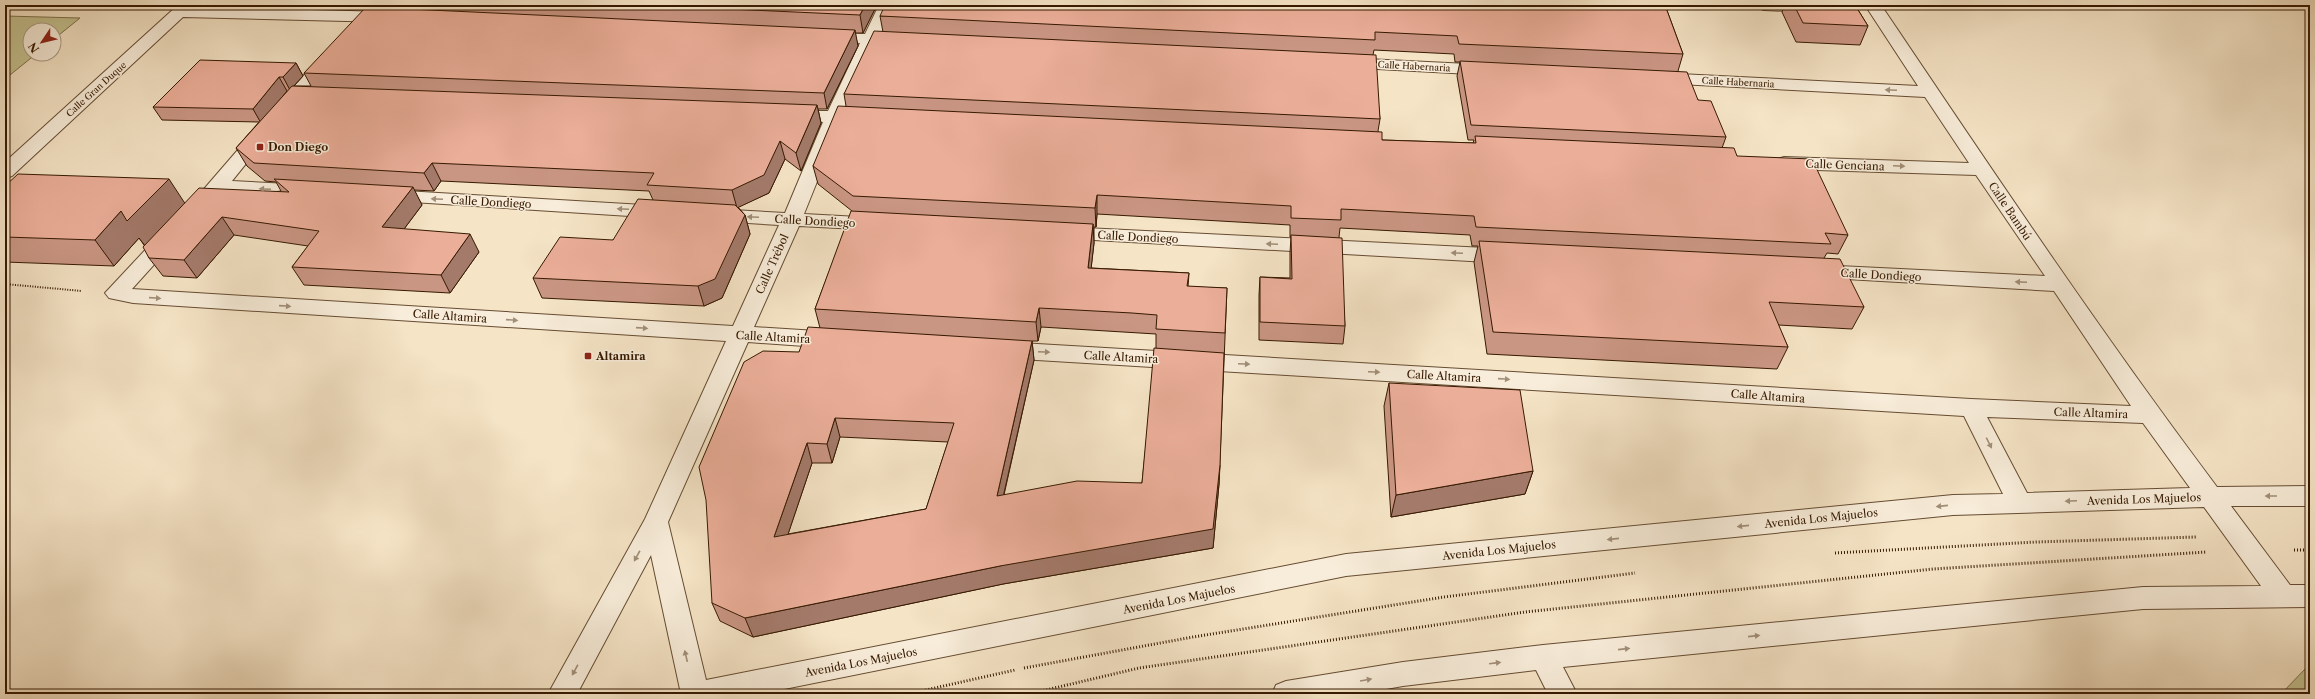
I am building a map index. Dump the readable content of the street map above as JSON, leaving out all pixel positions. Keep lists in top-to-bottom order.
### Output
{
  "streets": {
    "street": [
      "Calle Habernaria",
      "Calle Gran Duque",
      "Calle Genciana",
      "Calle Dondiego",
      "Calle Bambú",
      "Calle Trébol",
      "Calle Altamira",
      "Avenida Los Majuelos"
    ]
  },
  "crossings": [
    ["Calle Habernaria", "Calle Bambú"],
    ["Calle Genciana", "Calle Bambú"],
    ["Calle Dondiego", "Calle Bambú"],
    ["Calle Dondiego", "Calle Trébol"],
    ["Calle Bambú", "Calle Altamira"],
    ["Calle Bambú", "Avenida Los Majuelos"],
    ["Calle Trébol", "Calle Altamira"]
  ],
  "one_way": ["Calle Dondiego", "Calle Altamira"],
  "places": {
    "transit": ["Don Diego", "Altamira"]
  },
  "north": "bottom left"
}
